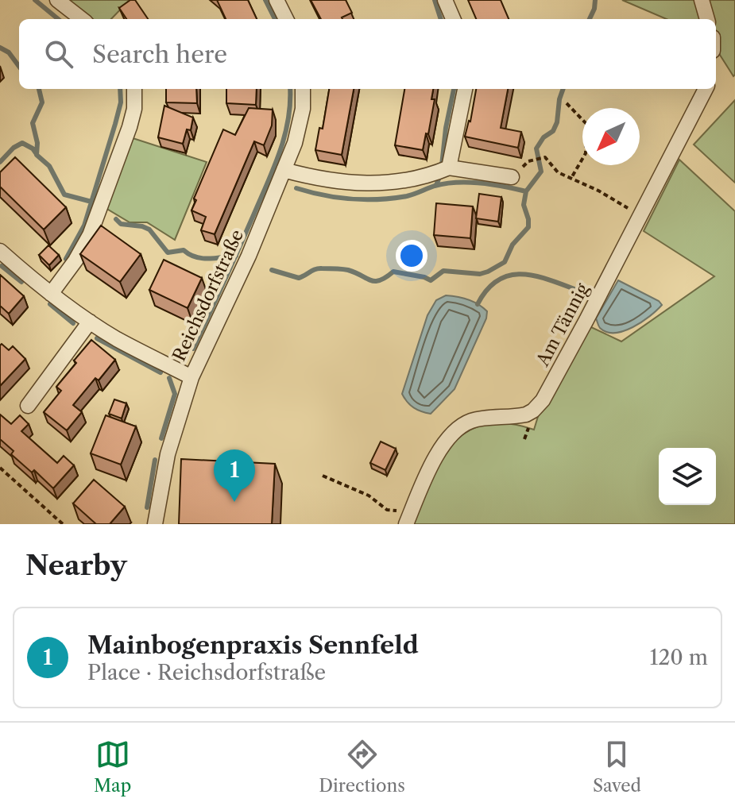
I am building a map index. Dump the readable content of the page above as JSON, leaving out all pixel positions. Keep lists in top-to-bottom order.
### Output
{
  "streets": {
    "street": ["Reichsdorfstraße", "Am Tännig"]
  },
  "north": "bottom left",
  "page": {
    "search": "Search here",
    "pins": "1",
    "heading": "Nearby",
    "list": [
      {
        "mark": "1",
        "name": "Mainbogenpraxis Sennfeld",
        "note": "Place · Reichsdorfstraße",
        "value": "120 m"
      }
    ],
    "nav": ["Map", "Directions", "Saved"]
  }
}
